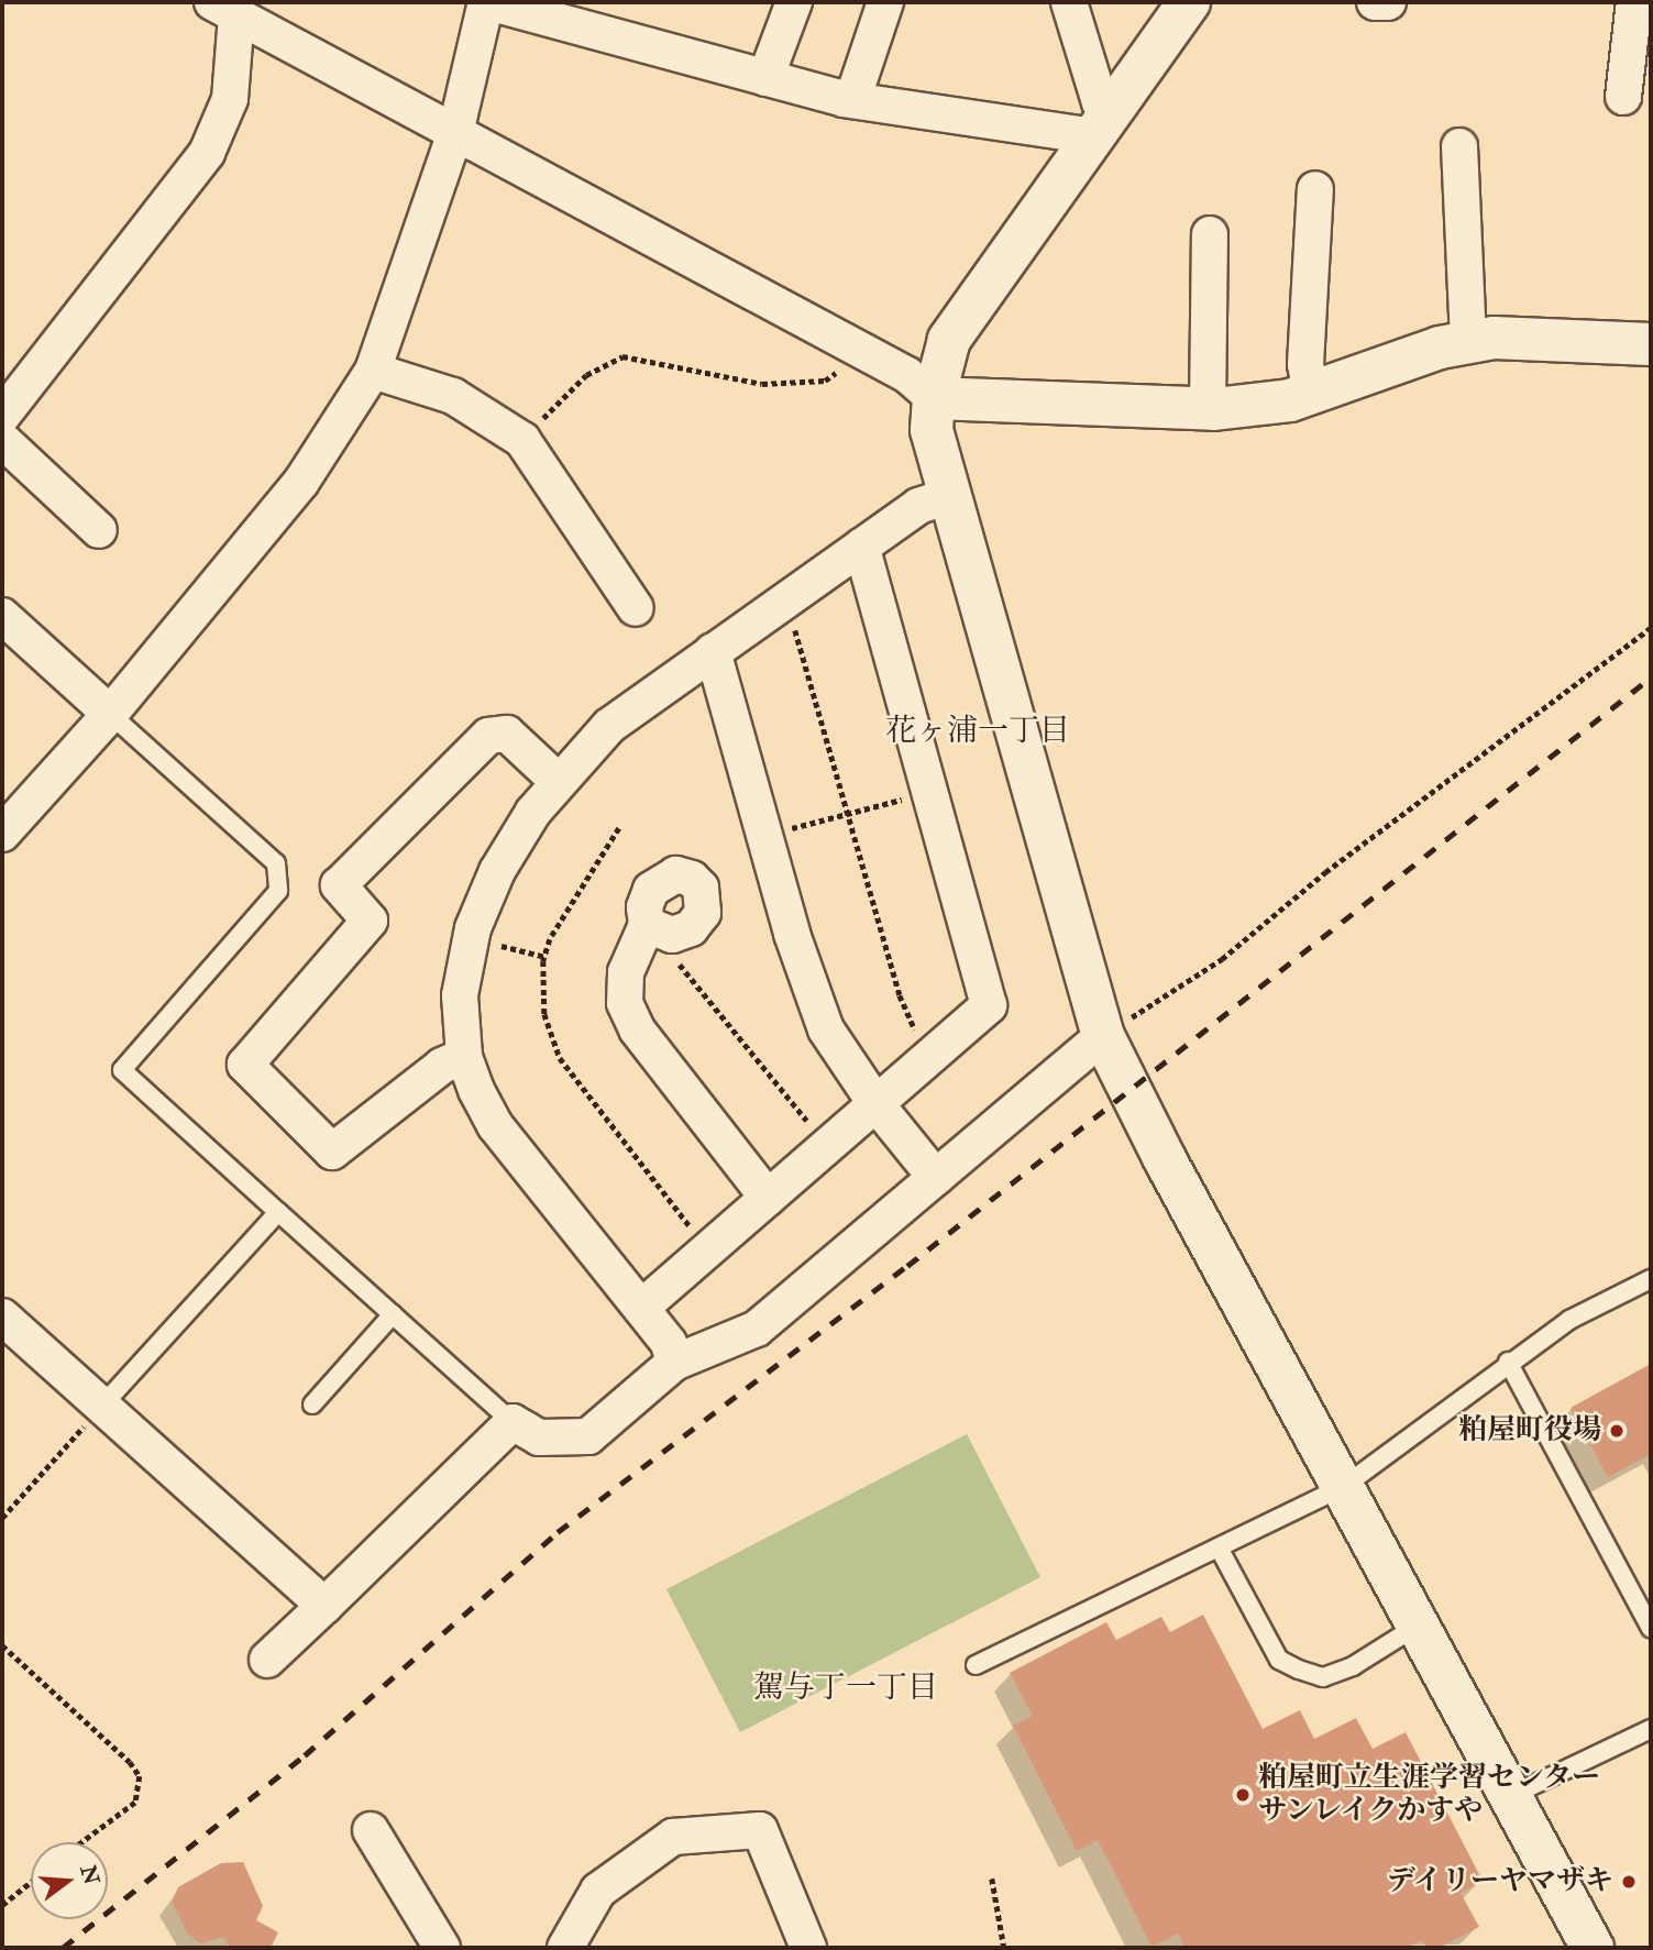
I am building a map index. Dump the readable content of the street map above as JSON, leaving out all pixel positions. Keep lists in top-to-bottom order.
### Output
{
  "districts": ["花ヶ浦一丁目", "駕与丁一丁目"],
  "places": ["粕屋町役場", "粕屋町立生涯学習センター サンレイクかすや", "デイリーヤマザキ"],
  "north": "right"
}
